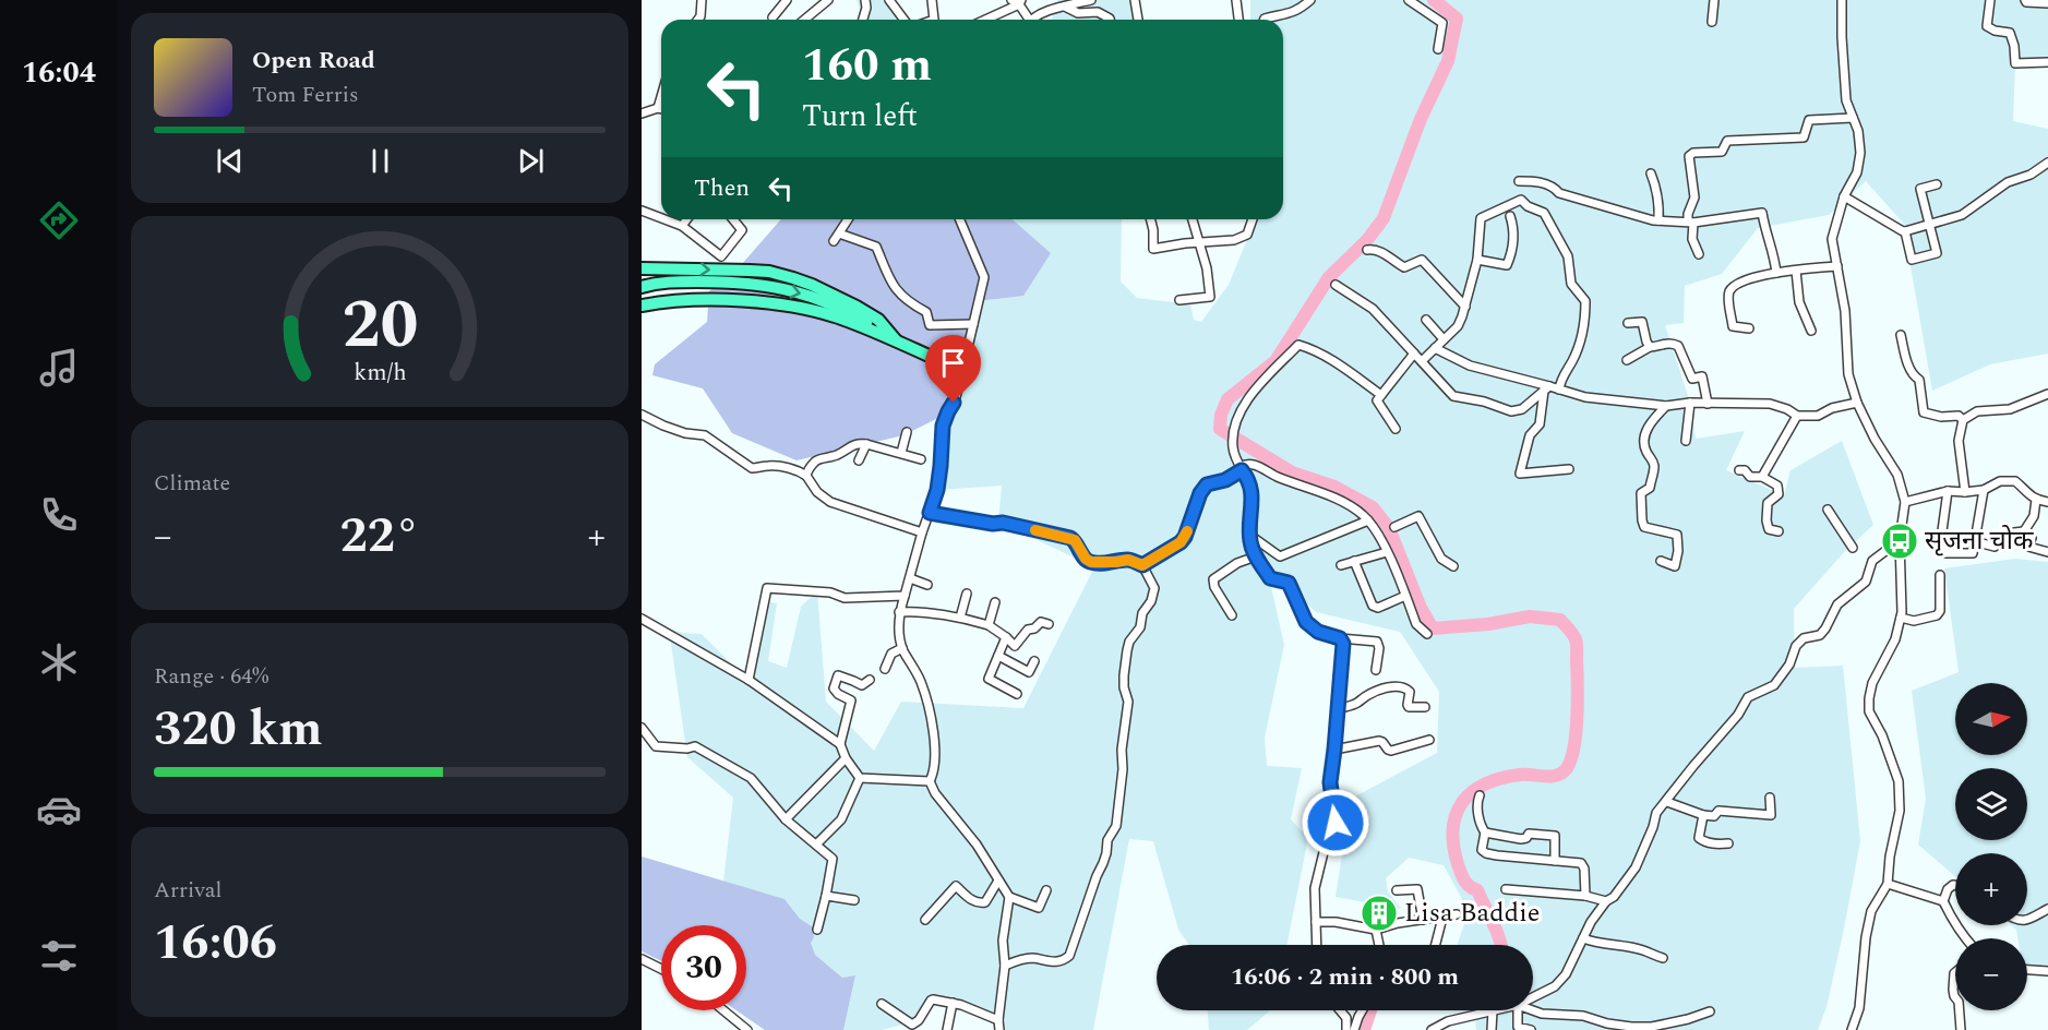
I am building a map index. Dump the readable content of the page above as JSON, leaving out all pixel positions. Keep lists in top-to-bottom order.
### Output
{
  "places": {
    "bus stop": ["सृजना चोक"],
    "building": ["Lisa Baddie"]
  },
  "north": "right",
  "page": {
    "tabs": "16:04",
    "turn": ["160 m", "Turn left"],
    "song": ["Open Road", "Tom Ferris"],
    "then": "Then",
    "tile": [
      "Climate",
      ["Range · 64%", "320 km"],
      ["Arrival", "16:06"]
    ],
    "heat": ["−", "22°", "+"],
    "map_buttons": ["+", "−"],
    "limit": "30",
    "trip": "16:06 · 2 min · 800 m",
    "gauge": ["20", "km/h"]
  }
}
